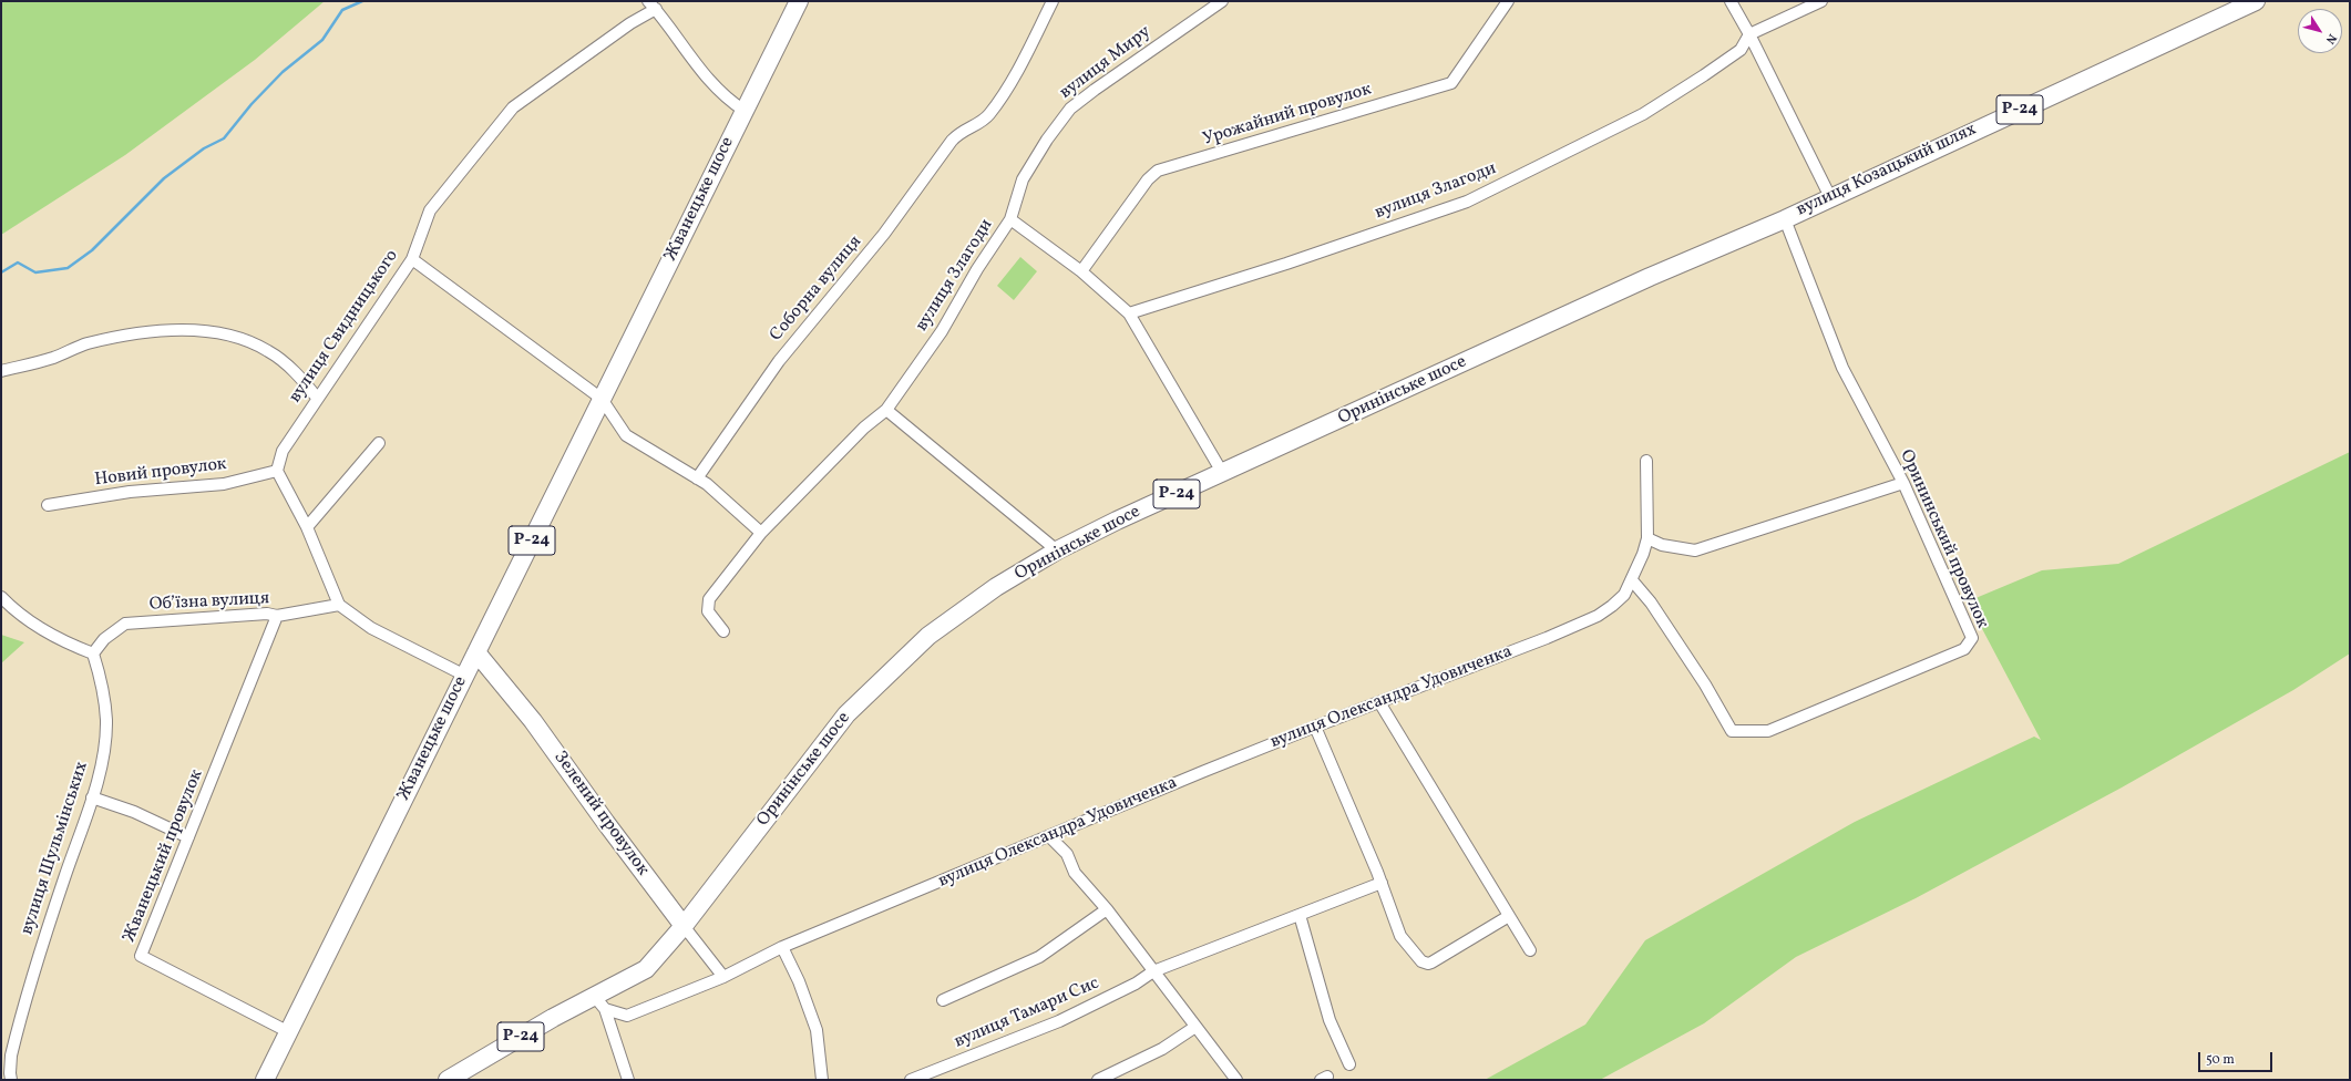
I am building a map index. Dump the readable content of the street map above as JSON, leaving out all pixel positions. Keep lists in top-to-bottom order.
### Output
{
  "streets": {
    "main road": [
      "Р-24",
      "вулиця Козацький шлях",
      "Жванецьке шосе",
      "Оринінське шосе",
      "Зелений провулок"
    ],
    "street": [
      "вулиця Миру",
      "Урожайний провулок",
      "вулиця Злагоди",
      "Соборна вулиця",
      "вулиця Свидницького",
      "Новий провулок",
      "Орининський провулок",
      "Обʼїзна вулиця",
      "вулиця Олександра Удовиченка",
      "вулиця Шульмінських",
      "Жванецький провулок",
      "вулиця Тамари Сис"
    ]
  },
  "crossings": [
    ["вулиця Миру", "вулиця Злагоди"],
    ["Р-24", "Оринінське шосе"],
    ["Р-24", "вулиця Олександра Удовиченка"],
    ["Урожайний провулок", "вулиця Злагоди"],
    ["вулиця Козацький шлях", "Оринінське шосе"],
    ["вулиця Козацький шлях", "Орининський провулок"],
    ["вулиця Злагоди", "Оринінське шосе"],
    ["Жванецьке шосе", "Зелений провулок"],
    ["Жванецьке шосе", "Жванецький провулок"],
    ["вулиця Свидницького", "Новий провулок"],
    ["Оринінське шосе", "Орининський провулок"],
    ["Оринінське шосе", "вулиця Олександра Удовиченка"],
    ["Оринінське шосе", "Зелений провулок"],
    ["Орининський провулок", "вулиця Олександра Удовиченка"],
    ["Обʼїзна вулиця", "вулиця Шульмінських"],
    ["Обʼїзна вулиця", "Жванецький провулок"],
    ["вулиця Олександра Удовиченка", "Зелений провулок"]
  ],
  "scale_bar": "50 m",
  "north": "bottom right"
}
